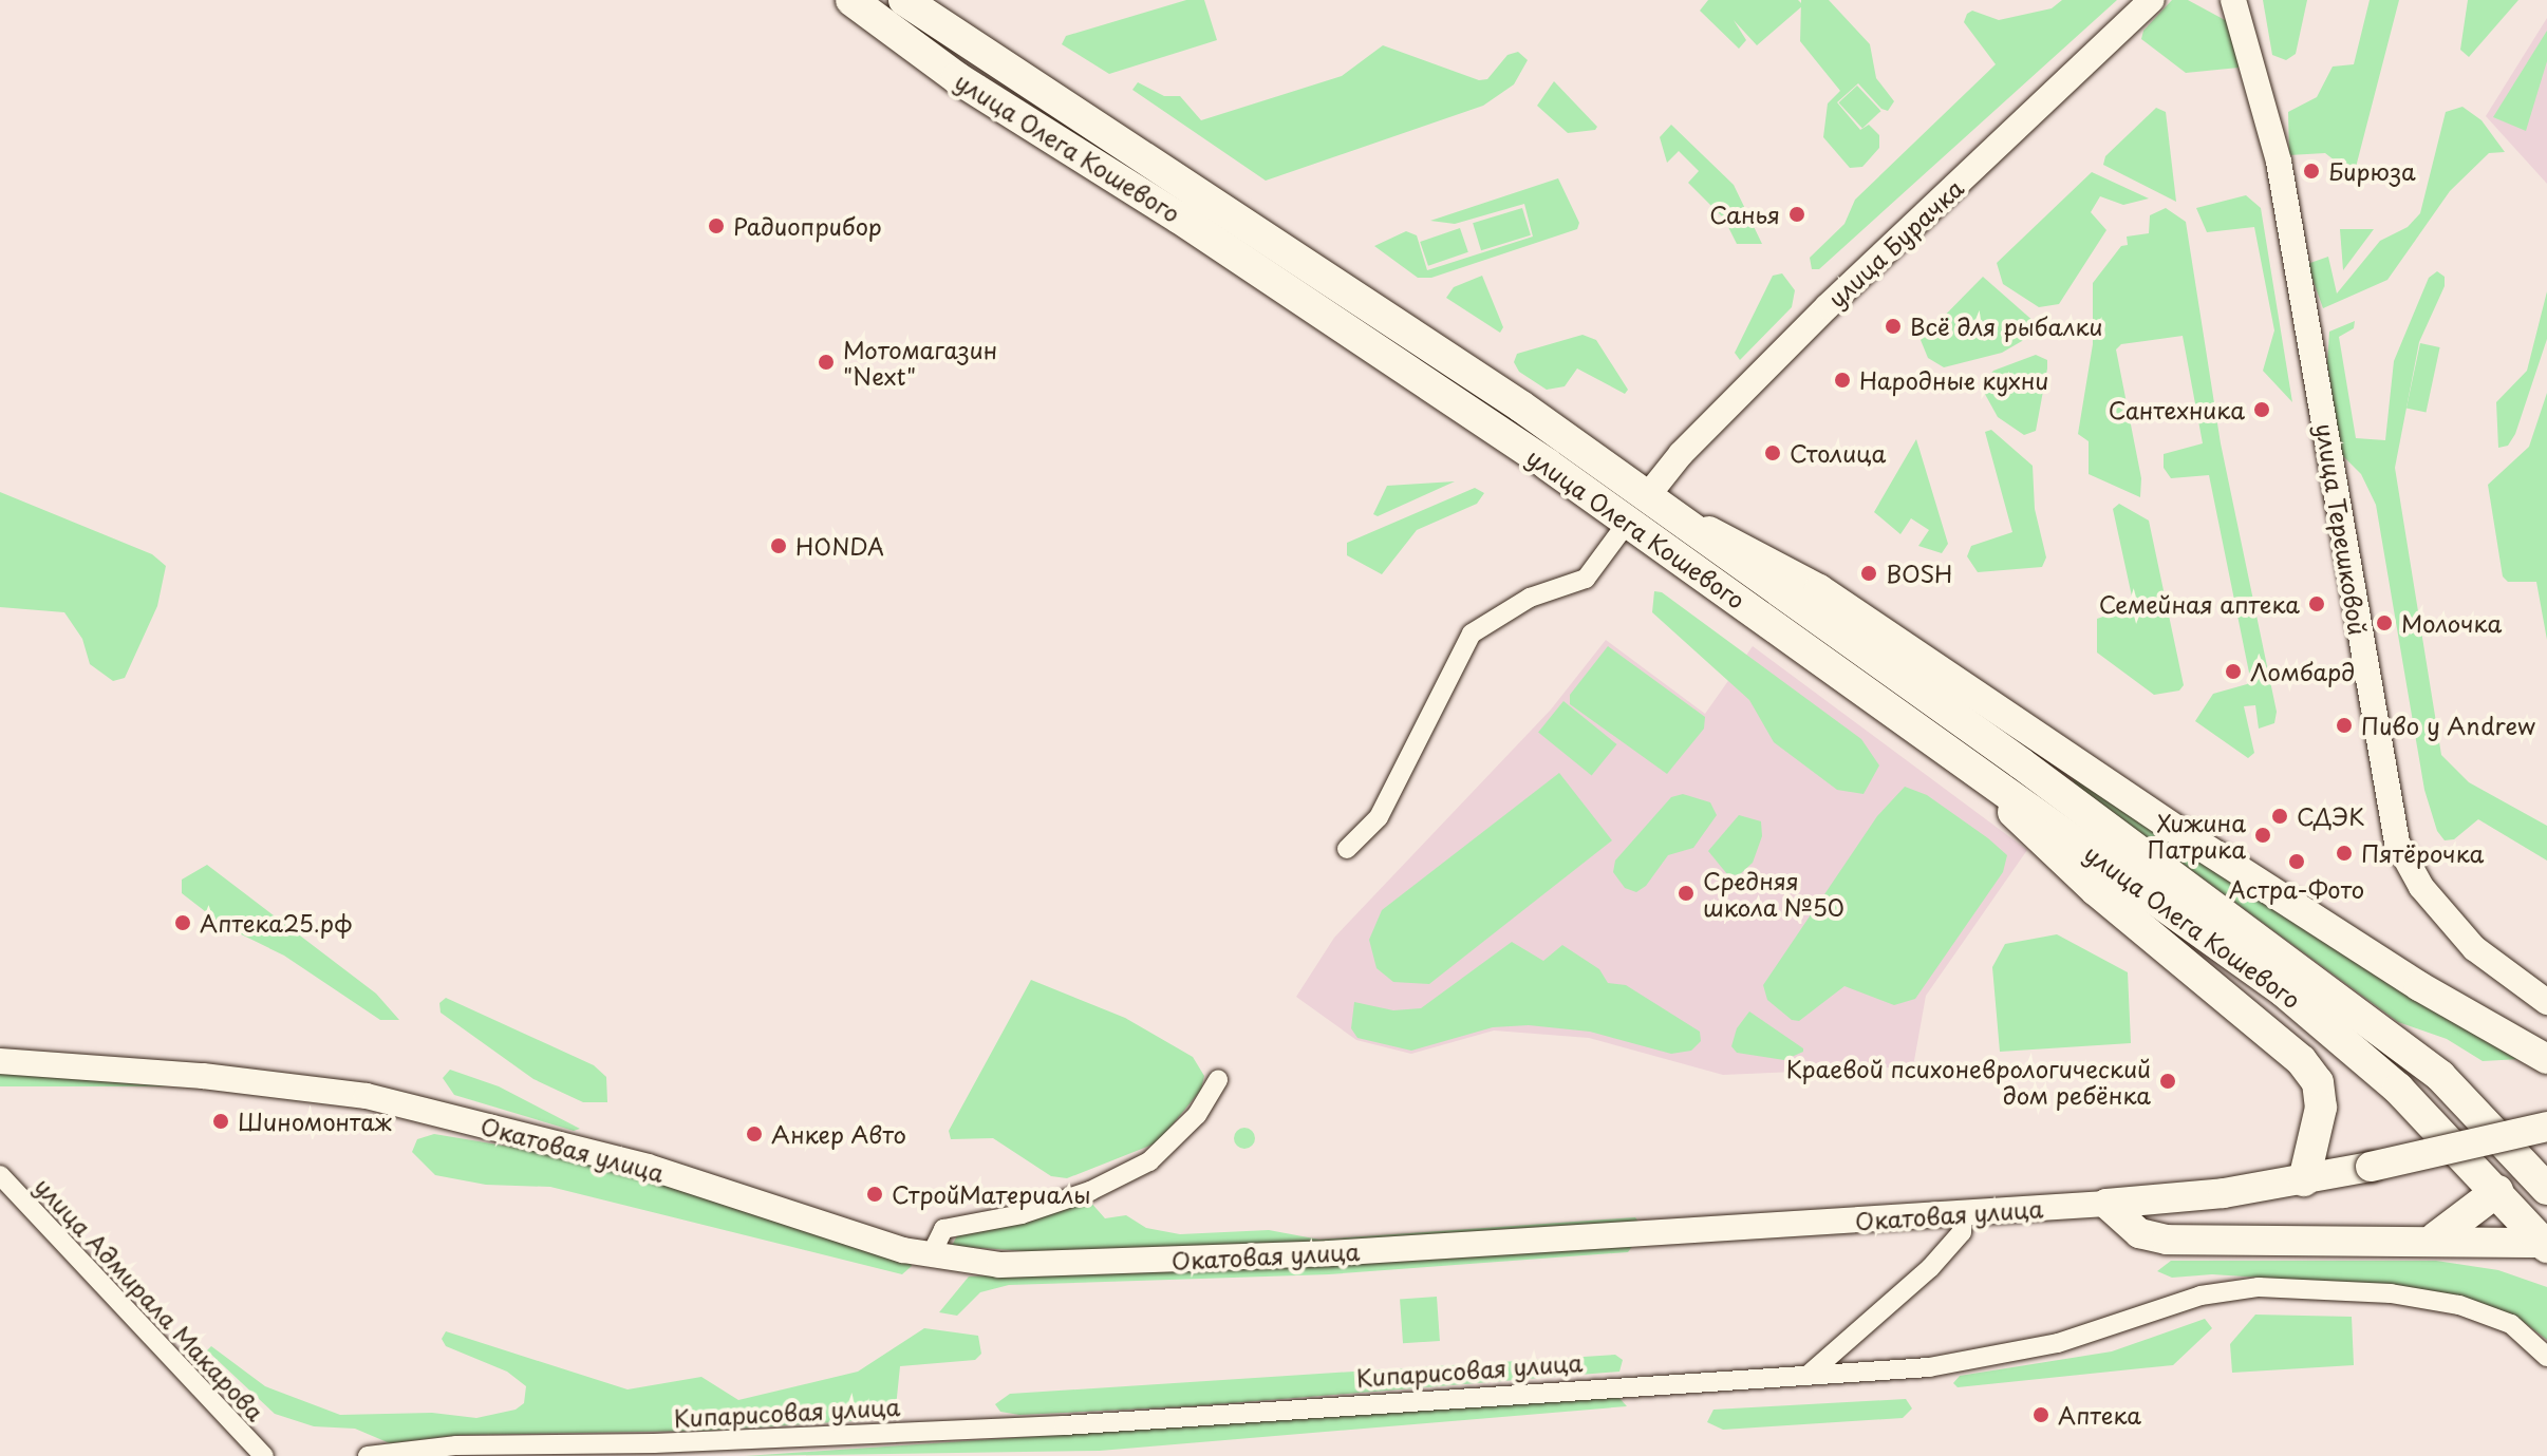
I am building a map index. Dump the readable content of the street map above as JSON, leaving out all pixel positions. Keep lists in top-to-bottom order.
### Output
{
  "streets": {
    "highway": ["улица Олега Кошевого"],
    "main road": ["улица Бурачка", "улица Терешковой", "Окатовая улица"],
    "street": ["улица Адмирала Макарова", "Кипарисовая улица"]
  },
  "crossings": [
    ["улица Олега Кошевого", "улица Бурачка"]
  ],
  "places": [
    "Бирюза",
    "Санья",
    "Радиоприбор",
    "Всё для рыбалки",
    "Мотомагазин \"Next\"",
    "Народные кухни",
    "Сантехника",
    "Столица",
    "HONDA",
    "BOSH",
    "Семейная аптека",
    "Молочка",
    "Ломбард",
    "Пиво у Andrew",
    "СДЭК",
    "Хижина Патрика",
    "Пятёрочка",
    "Астра-Фото",
    "Средняя школа №50",
    "Аптека25.рф",
    "Краевой психоневрологический дом ребёнка",
    "Шиномонтаж",
    "Анкер Авто",
    "СтройМатериалы",
    "Аптека"
  ]
}
